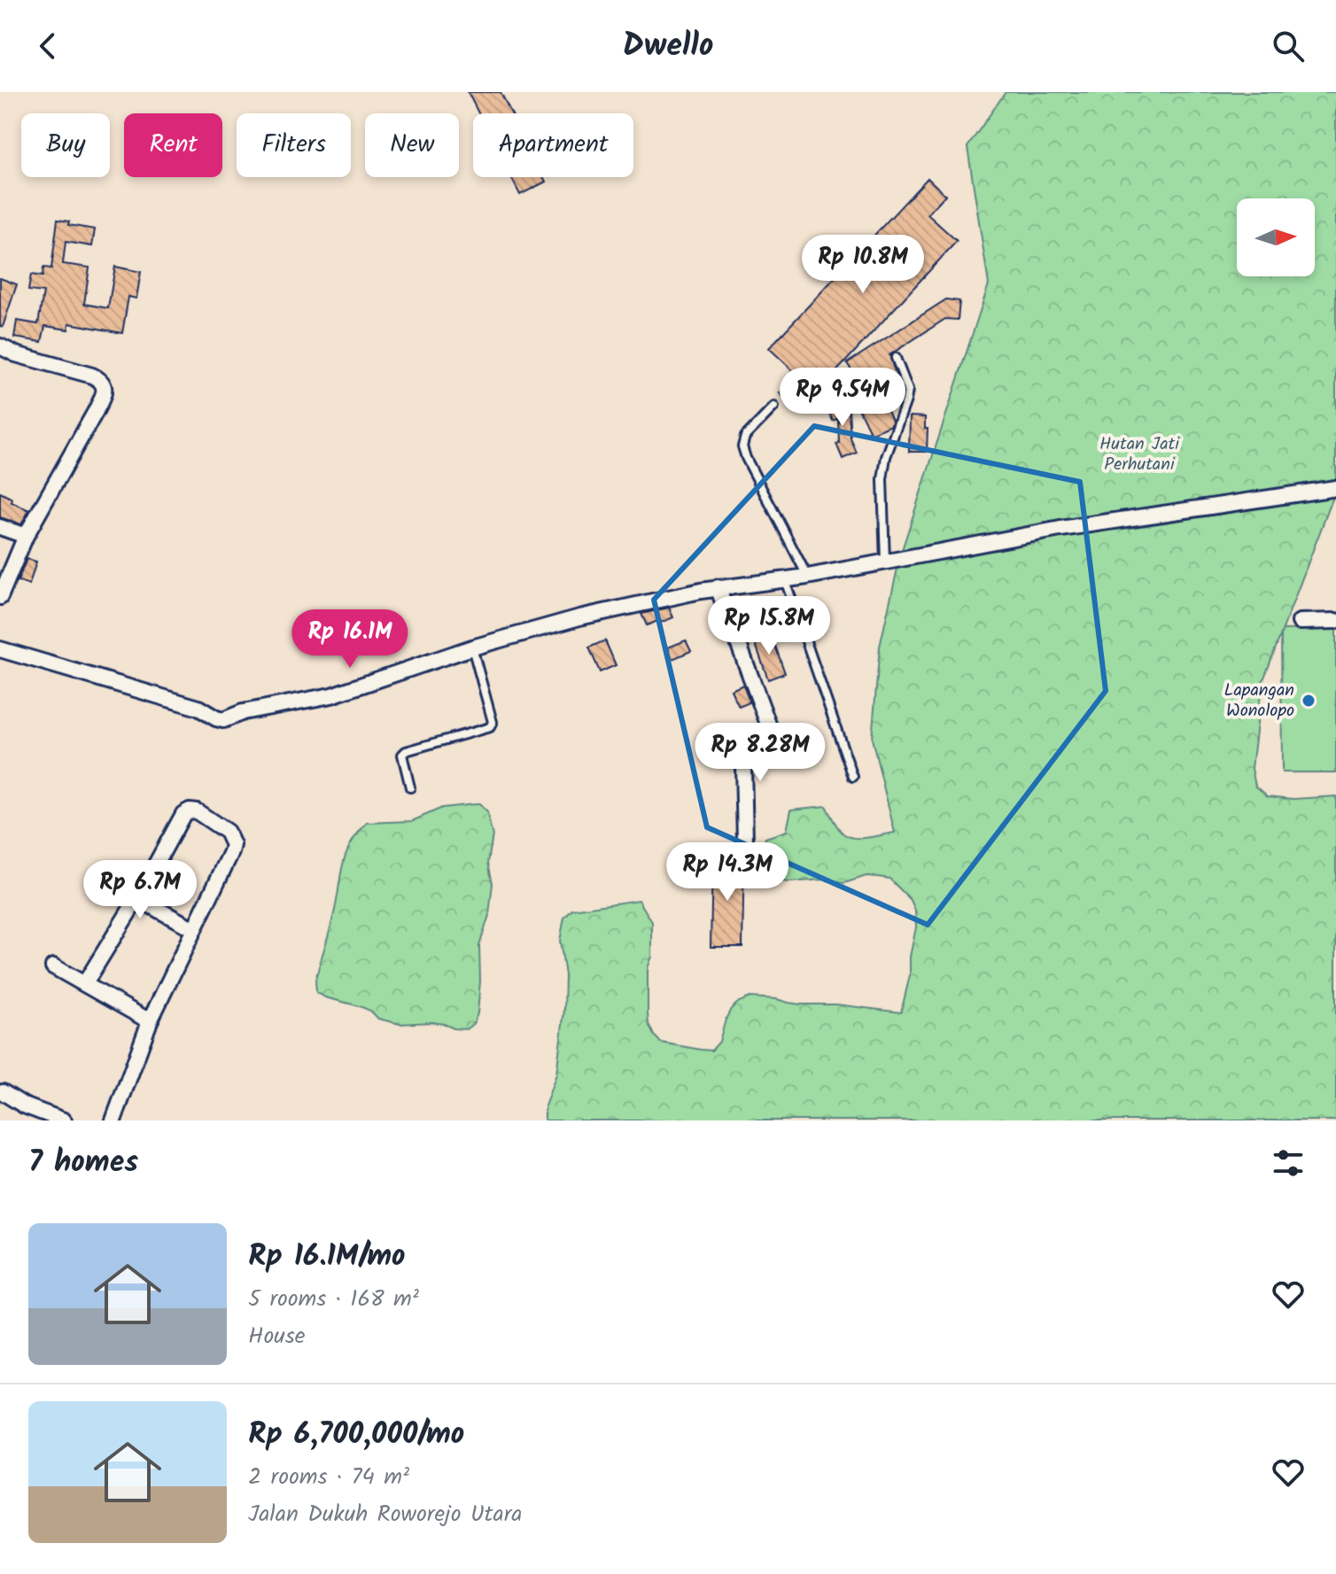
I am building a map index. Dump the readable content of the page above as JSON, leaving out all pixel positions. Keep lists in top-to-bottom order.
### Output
{
  "parks": ["Hutan Jati Perhutani"],
  "places": ["Lapangan Wonolopo"],
  "north": "right",
  "page": {
    "header": "Dwello",
    "chip": [
      "Buy",
      "Rent",
      "Filters",
      "New",
      "Apartment"
    ],
    "price": [
      "Rp 10.8M",
      "Rp 9.54M",
      "Rp 15.8M",
      "Rp 16.1M",
      "Rp 8.28M",
      "Rp 14.3M",
      "Rp 6.7M"
    ],
    "heading": "7 homes",
    "list": [
      {
        "name": "Rp 16.1M/mo",
        "note": "5 rooms · 168 m² · House"
      },
      {
        "name": "Rp 6,700,000/mo",
        "note": "2 rooms · 74 m² · Jalan Dukuh Roworejo Utara"
      }
    ]
  }
}
